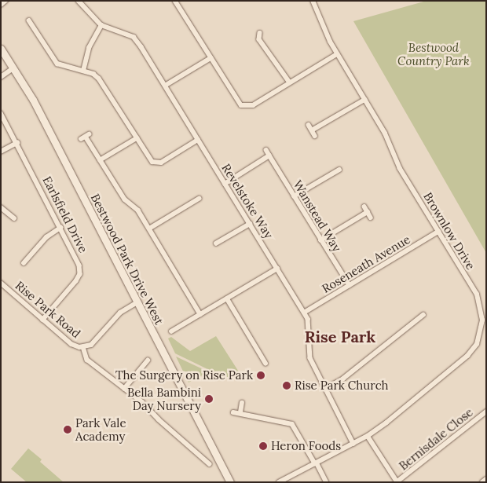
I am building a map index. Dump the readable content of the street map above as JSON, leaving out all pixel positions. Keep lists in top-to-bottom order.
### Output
{
  "streets": {
    "street": [
      "Revelstoke Way",
      "Earlsfield Drive",
      "Wanstead Way",
      "Brownlow Drive",
      "Bestwood Park Drive West",
      "Roseneath Avenue",
      "Rise Park Road",
      "Bernisdale Close"
    ]
  },
  "crossings": [
    ["Revelstoke Way", "Brownlow Drive"],
    ["Revelstoke Way", "Roseneath Avenue"],
    ["Earlsfield Drive", "Rise Park Road"],
    ["Wanstead Way", "Roseneath Avenue"],
    ["Brownlow Drive", "Roseneath Avenue"],
    ["Bestwood Park Drive West", "Rise Park Road"]
  ],
  "districts": ["Rise Park"],
  "parks": ["Bestwood Country Park"],
  "places": [
    "The Surgery on Rise Park",
    "Rise Park Church",
    "Bella Bambini Day Nursery",
    "Park Vale Academy",
    "Heron Foods"
  ]
}
